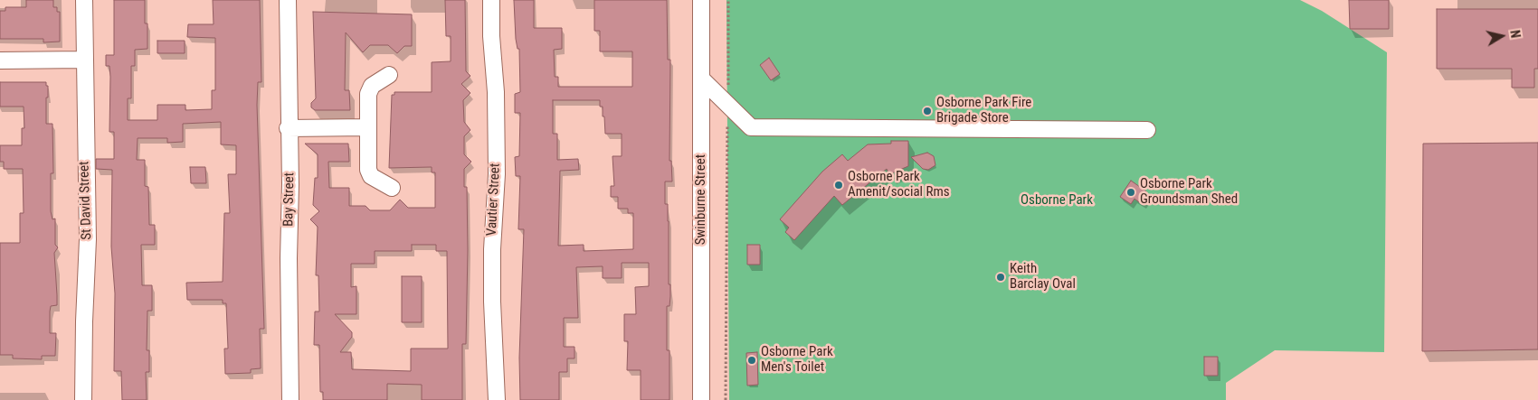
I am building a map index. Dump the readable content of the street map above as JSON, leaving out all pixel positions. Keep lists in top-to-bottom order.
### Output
{
  "streets": {
    "street": [
      "Bay Street",
      "Vautier Street",
      "Swinburne Street",
      "St David Street"
    ]
  },
  "parks": ["Osborne Park"],
  "places": [
    "Osborne Park Fire Brigade Store",
    "Osborne Park Amenit/social Rms",
    "Osborne Park Groundsman Shed",
    "Keith Barclay Oval",
    "Osborne Park Men's Toilet"
  ],
  "north": "right"
}
